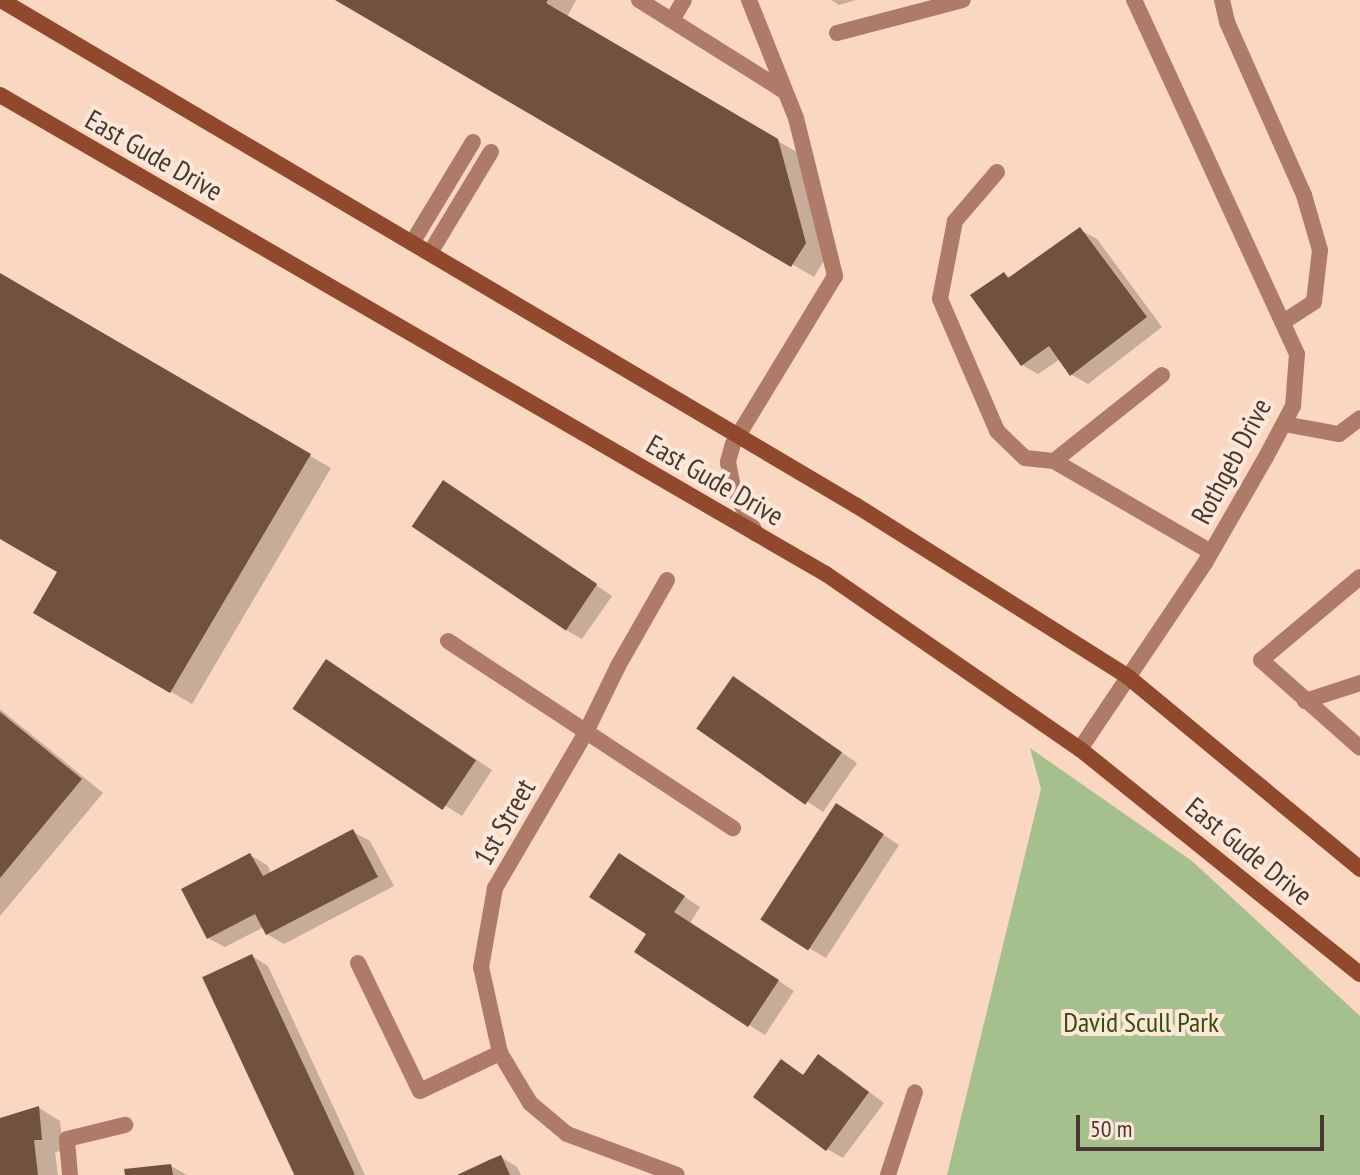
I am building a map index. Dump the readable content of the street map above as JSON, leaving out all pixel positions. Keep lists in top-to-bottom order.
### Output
{
  "streets": {
    "main road": ["East Gude Drive"],
    "street": ["Rothgeb Drive", "1st Street"]
  },
  "crossings": [
    ["East Gude Drive", "Rothgeb Drive"]
  ],
  "parks": ["David Scull Park"],
  "scale_bar": "50 m"
}
